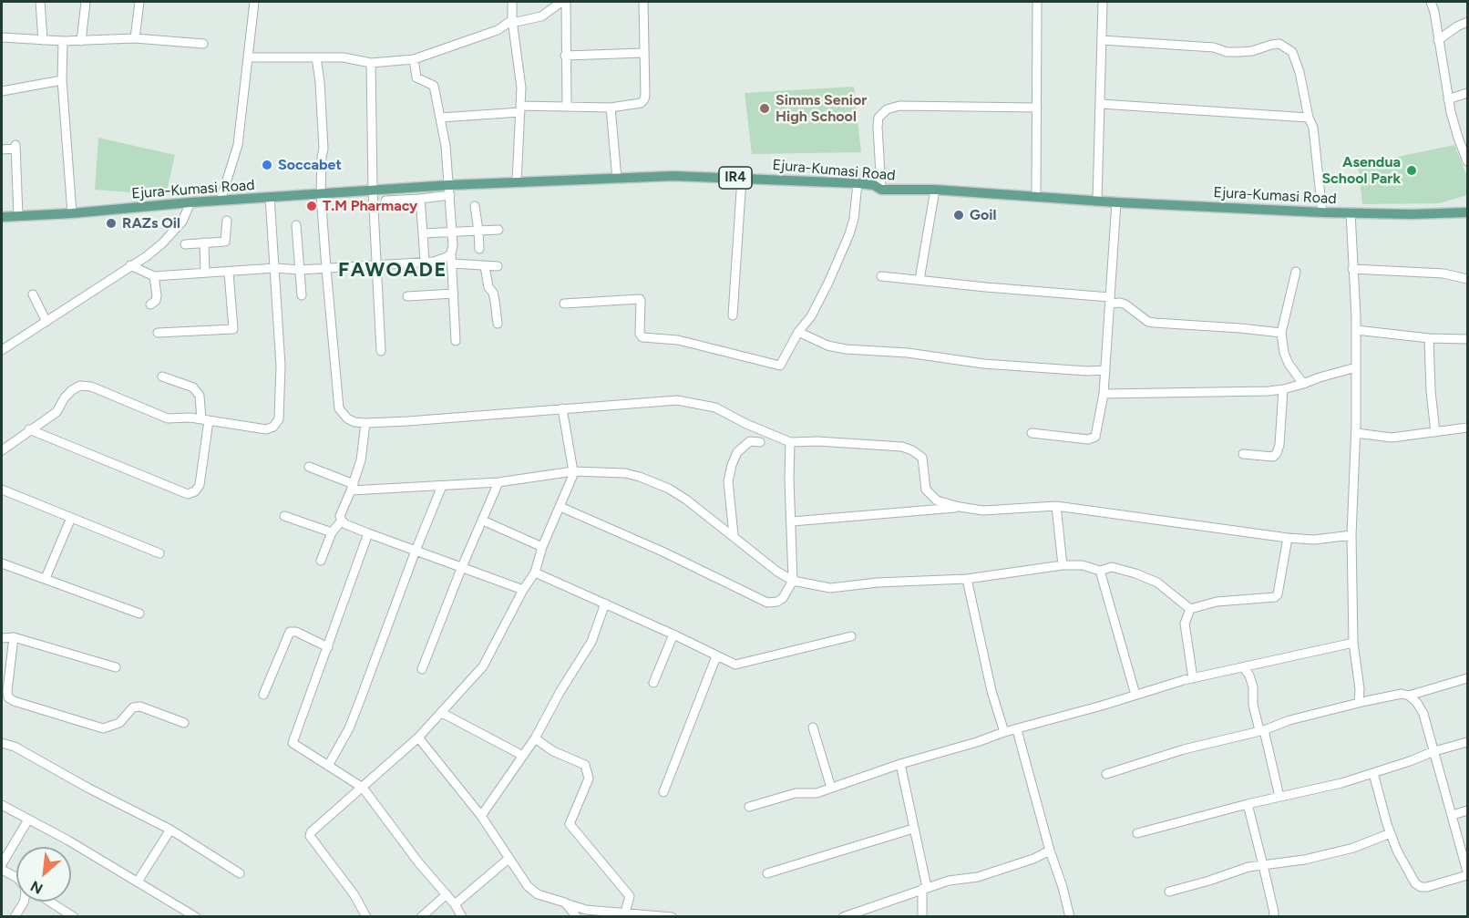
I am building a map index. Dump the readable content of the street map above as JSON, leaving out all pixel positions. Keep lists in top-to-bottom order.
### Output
{
  "streets": {
    "main road": ["Ejura-Kumasi Road", "IR4"]
  },
  "districts": ["FAWOADE"],
  "places": [
    "Simms Senior High School",
    "Soccabet",
    "Asendua School Park",
    "T.M Pharmacy",
    "Goil",
    "RAZs Oil"
  ],
  "north": "bottom left"
}
